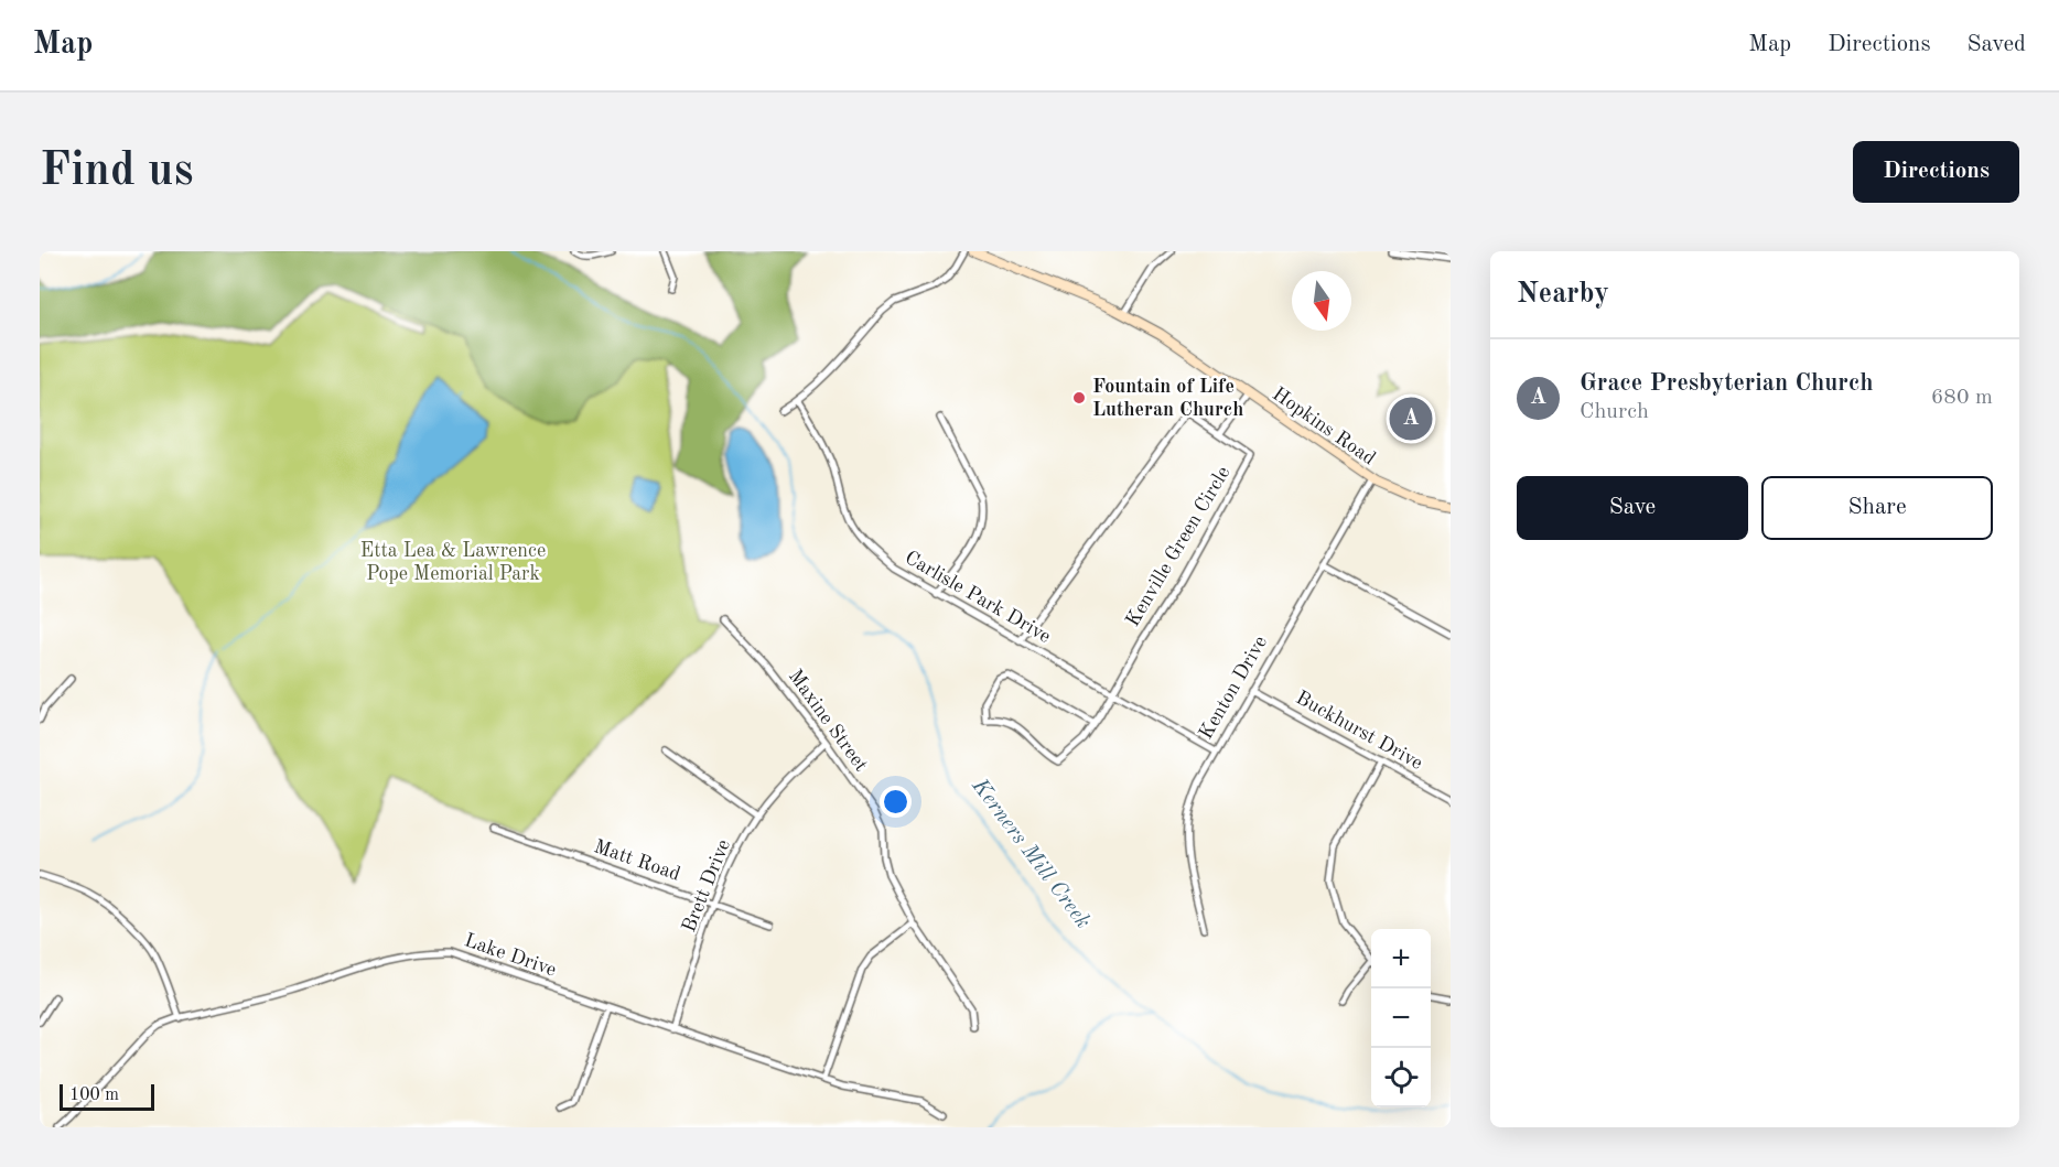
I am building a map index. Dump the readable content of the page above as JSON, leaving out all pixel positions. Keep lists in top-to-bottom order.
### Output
{
  "streets": {
    "main road": ["Hopkins Road"],
    "street": [
      "Kenville Green Circle",
      "Carlisle Park Drive",
      "Kenton Drive",
      "Maxine Street",
      "Buckhurst Drive",
      "Matt Road",
      "Brett Drive",
      "Lake Drive"
    ]
  },
  "crossings": [
    ["Hopkins Road", "Kenton Drive"],
    ["Kenville Green Circle", "Carlisle Park Drive"],
    ["Carlisle Park Drive", "Kenton Drive"],
    ["Kenton Drive", "Buckhurst Drive"],
    ["Maxine Street", "Brett Drive"],
    ["Matt Road", "Brett Drive"],
    ["Brett Drive", "Lake Drive"]
  ],
  "water": ["Kerners Mill Creek"],
  "parks": ["Etta Lea & Lawrence Pope Memorial Park"],
  "places": ["Fountain of Life Lutheran Church"],
  "scale_bar": "100 m",
  "north": "bottom",
  "page": {
    "header": "Map",
    "nav": ["Map", "Directions", "Saved"],
    "buttons": [
      "Directions",
      ["Save", "Share"]
    ],
    "title": "Find us",
    "heading": "Nearby",
    "list": [
      {
        "mark": "A",
        "name": "Grace Presbyterian Church",
        "note": "Church",
        "value": "680 m"
      }
    ],
    "pins": "A",
    "map_buttons": ["+", "−"],
    "scale": "100 m"
  }
}
